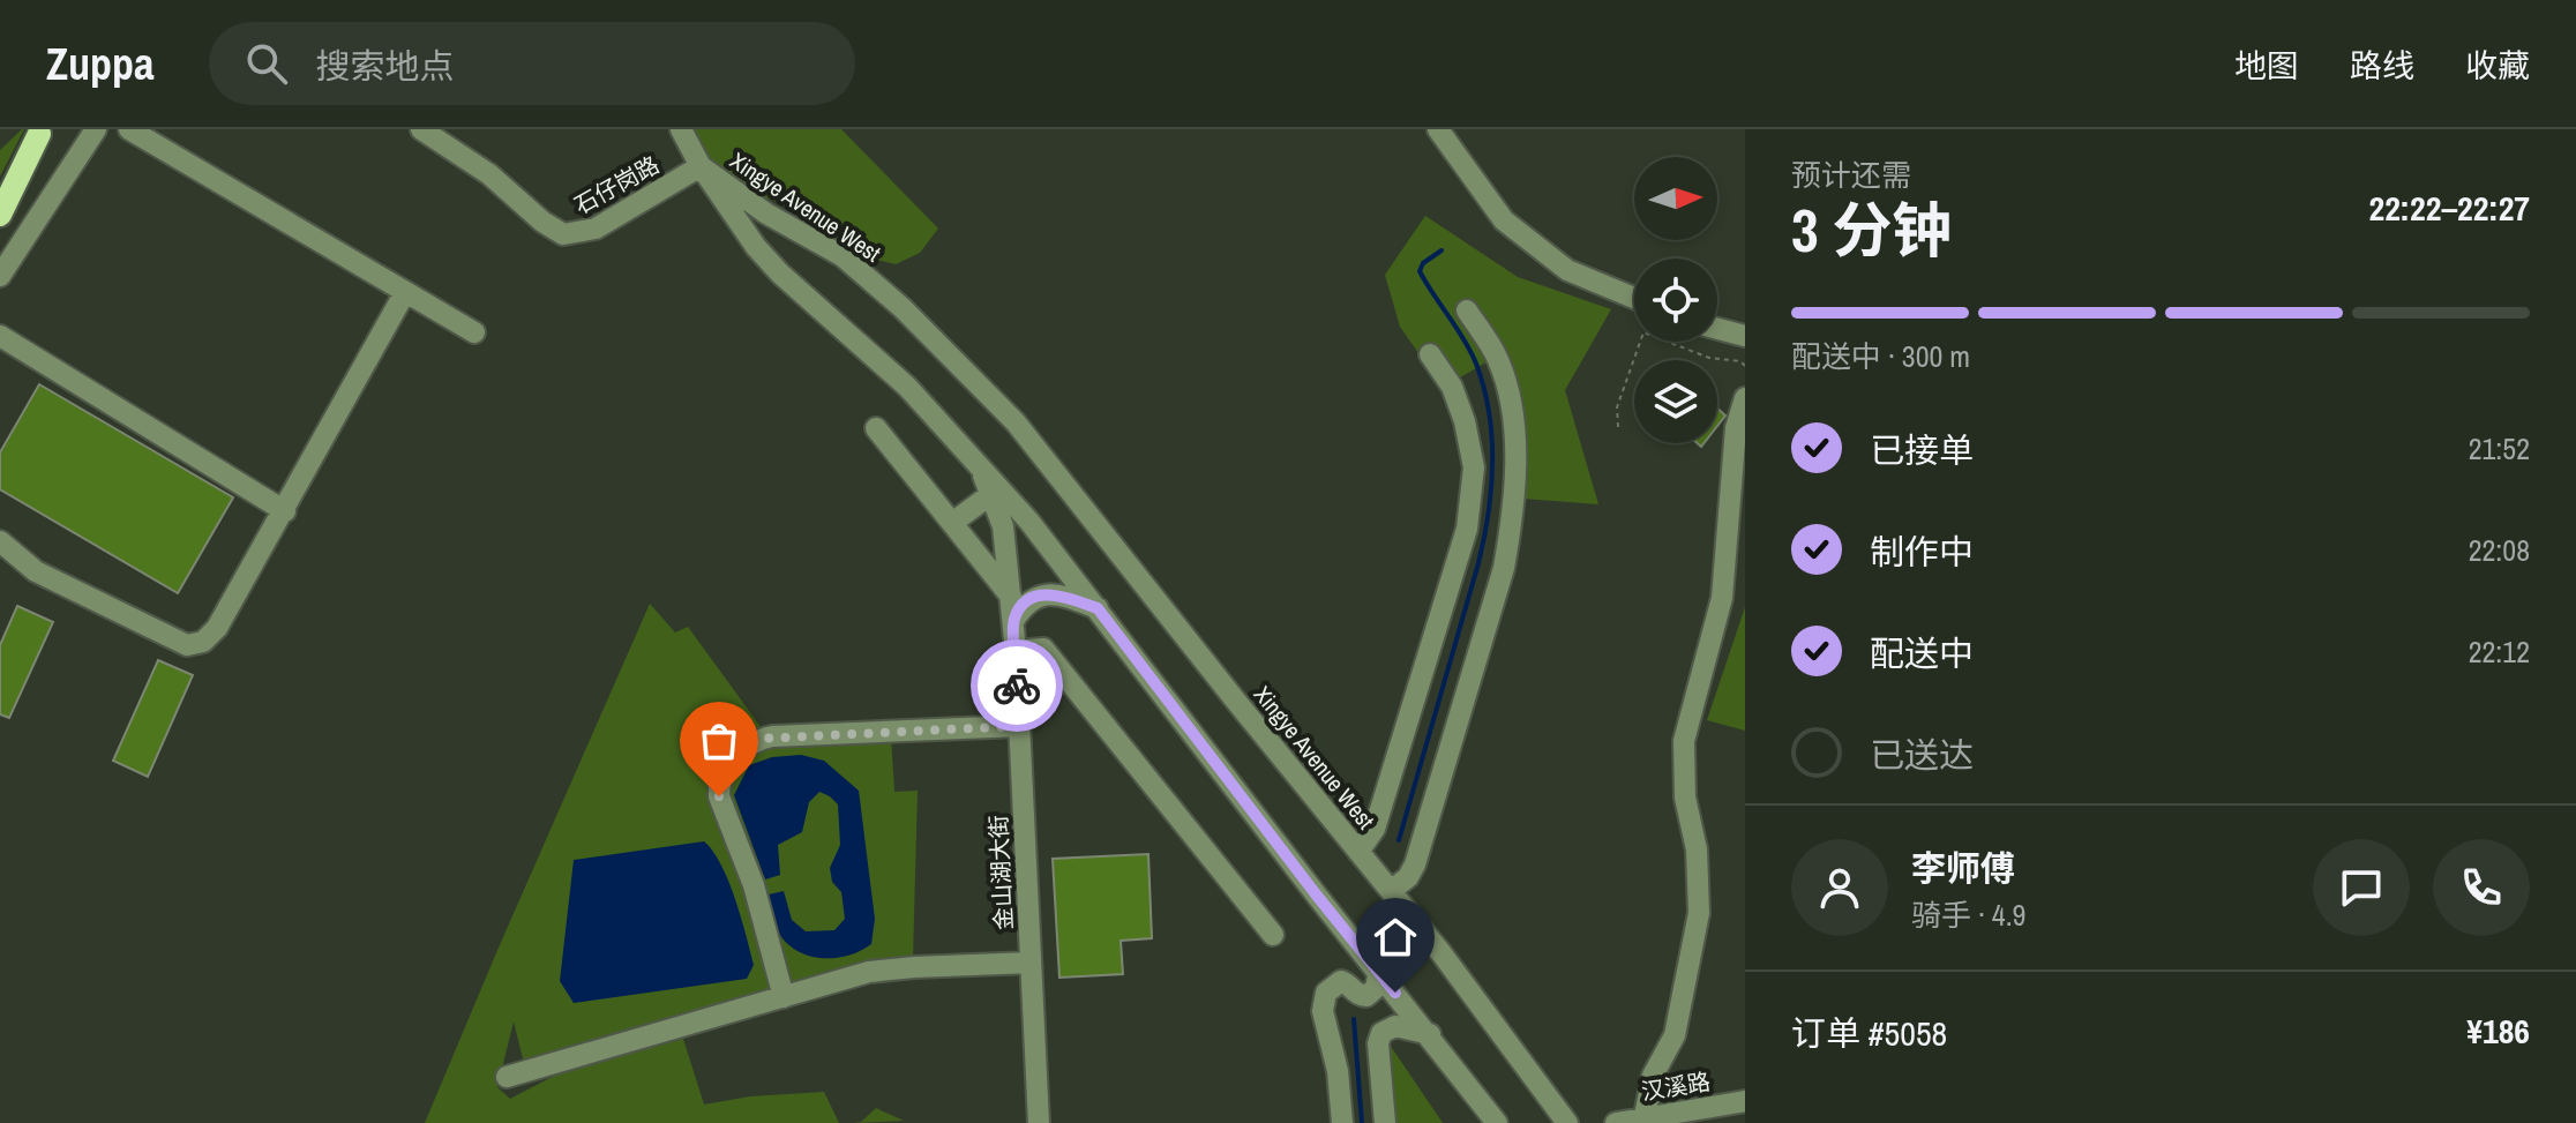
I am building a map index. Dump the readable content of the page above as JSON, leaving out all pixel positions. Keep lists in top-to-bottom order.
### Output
{
  "streets": {
    "street": [
      "石仔岗路",
      "Xingye Avenue West",
      "金山湖大街",
      "汉溪路"
    ]
  },
  "crossings": [
    ["石仔岗路", "Xingye Avenue West"],
    ["Xingye Avenue West", "金山湖大街"]
  ],
  "north": "right",
  "page": {
    "header": "Zuppa",
    "search": "搜索地点",
    "nav": ["地图", "路线", "收藏"],
    "heading": ["3 分钟", "预计还需", "22:22–22:27"],
    "panel": [
      "李师傅",
      "骑手 · 4.9",
      "订单 #5058",
      "¥186"
    ],
    "bar": "配送中 · 300 m",
    "list": [
      ["已接单", "21:52"],
      ["制作中", "22:08"],
      ["配送中", "22:12"],
      "已送达"
    ]
  }
}
